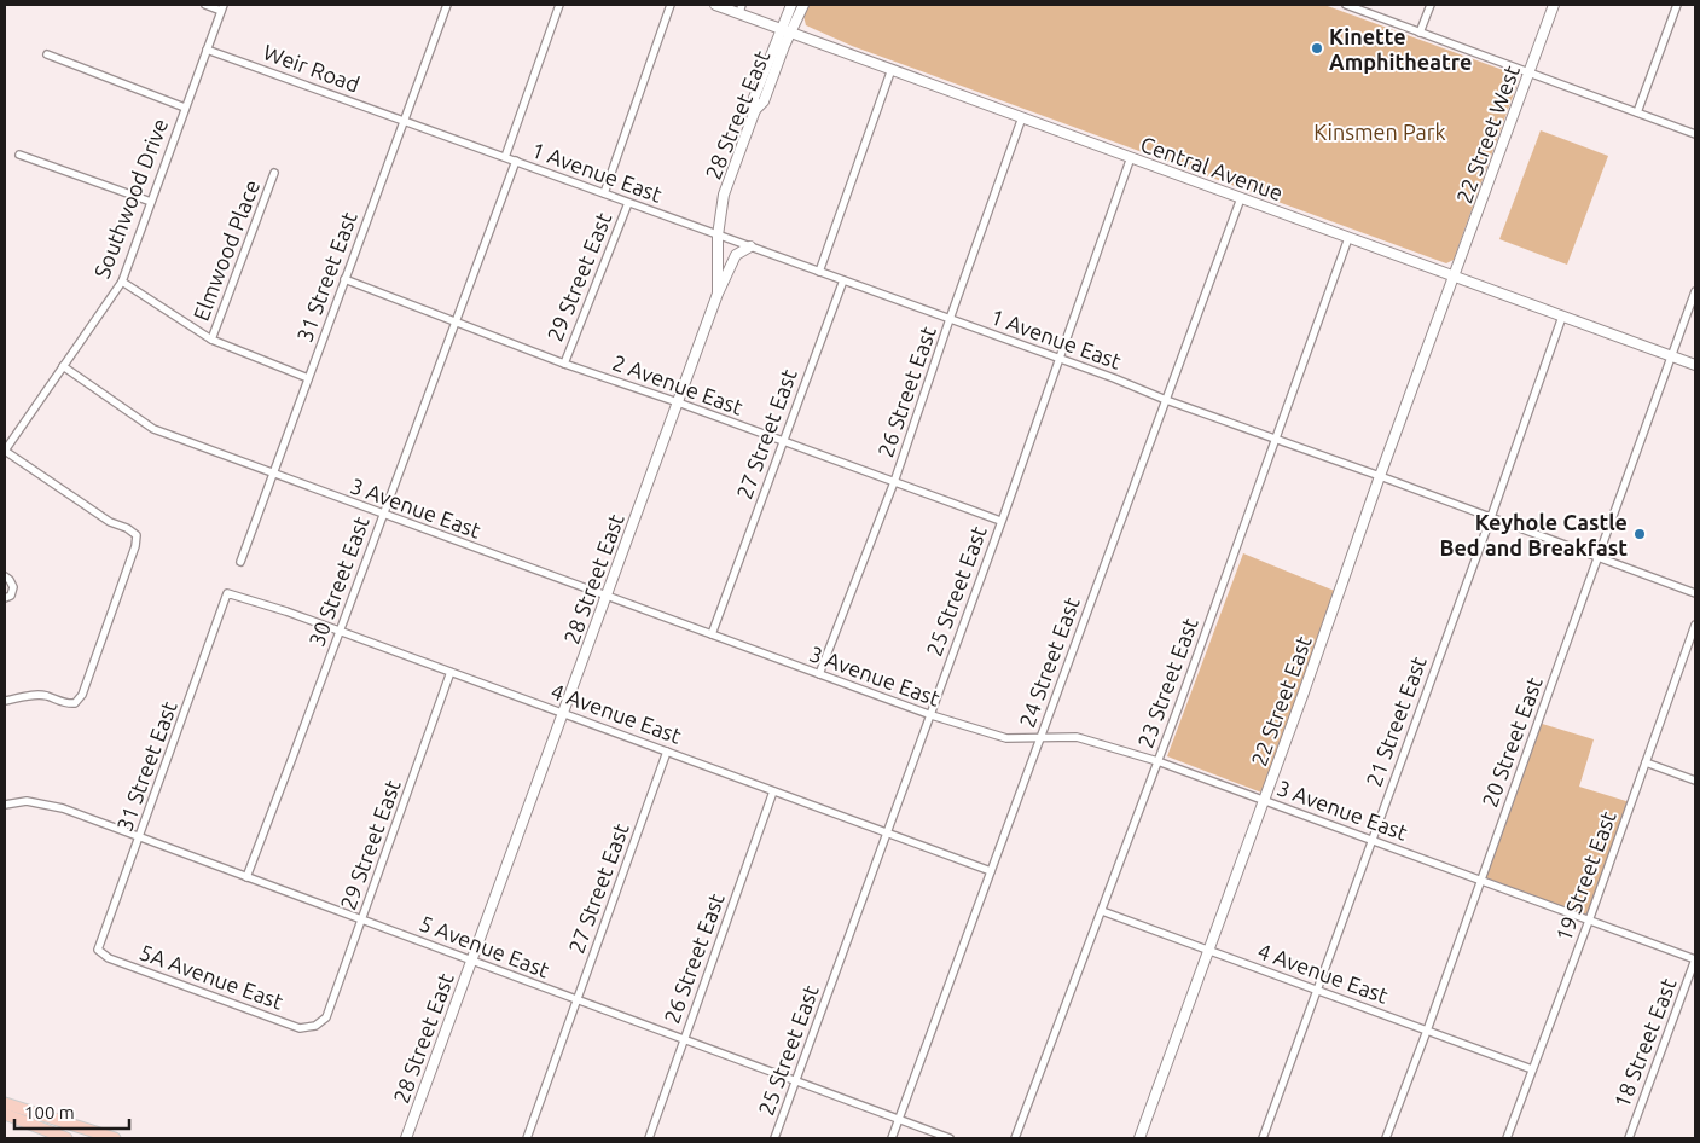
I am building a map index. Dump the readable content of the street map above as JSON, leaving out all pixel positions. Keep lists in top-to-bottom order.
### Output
{
  "streets": {
    "street": [
      "Weir Road",
      "28 Street East",
      "22 Street West",
      "Central Avenue",
      "1 Avenue East",
      "Southwood Drive",
      "Elmwood Place",
      "31 Street East",
      "29 Street East",
      "2 Avenue East",
      "26 Street East",
      "27 Street East",
      "3 Avenue East",
      "30 Street East",
      "25 Street East",
      "24 Street East",
      "23 Street East",
      "22 Street East",
      "4 Avenue East",
      "21 Street East",
      "20 Street East",
      "19 Street East",
      "5 Avenue East",
      "5A Avenue East",
      "18 Street East"
    ]
  },
  "crossings": [
    ["Weir Road", "1 Avenue East"],
    ["Weir Road", "Southwood Drive"],
    ["Weir Road", "31 Street East"],
    ["28 Street East", "Central Avenue"],
    ["28 Street East", "1 Avenue East"],
    ["28 Street East", "2 Avenue East"],
    ["28 Street East", "3 Avenue East"],
    ["28 Street East", "4 Avenue East"],
    ["28 Street East", "5 Avenue East"],
    ["22 Street West", "Central Avenue"],
    ["22 Street West", "22 Street East"],
    ["Central Avenue", "26 Street East"],
    ["Central Avenue", "25 Street East"],
    ["Central Avenue", "24 Street East"],
    ["Central Avenue", "23 Street East"],
    ["Central Avenue", "22 Street East"],
    ["Central Avenue", "21 Street East"],
    ["Central Avenue", "20 Street East"],
    ["1 Avenue East", "31 Street East"],
    ["1 Avenue East", "29 Street East"],
    ["1 Avenue East", "26 Street East"],
    ["1 Avenue East", "27 Street East"],
    ["1 Avenue East", "30 Street East"],
    ["1 Avenue East", "25 Street East"],
    ["1 Avenue East", "24 Street East"],
    ["1 Avenue East", "23 Street East"],
    ["1 Avenue East", "22 Street East"],
    ["1 Avenue East", "21 Street East"],
    ["1 Avenue East", "20 Street East"],
    ["Southwood Drive", "3 Avenue East"],
    ["31 Street East", "2 Avenue East"],
    ["31 Street East", "3 Avenue East"],
    ["31 Street East", "4 Avenue East"],
    ["31 Street East", "5 Avenue East"],
    ["31 Street East", "5A Avenue East"],
    ["29 Street East", "2 Avenue East"],
    ["29 Street East", "4 Avenue East"],
    ["29 Street East", "5 Avenue East"],
    ["29 Street East", "5A Avenue East"],
    ["2 Avenue East", "26 Street East"],
    ["2 Avenue East", "27 Street East"],
    ["2 Avenue East", "30 Street East"],
    ["2 Avenue East", "25 Street East"],
    ["26 Street East", "3 Avenue East"],
    ["26 Street East", "4 Avenue East"],
    ["26 Street East", "5 Avenue East"],
    ["27 Street East", "3 Avenue East"],
    ["27 Street East", "4 Avenue East"],
    ["27 Street East", "5 Avenue East"],
    ["3 Avenue East", "30 Street East"],
    ["3 Avenue East", "25 Street East"],
    ["3 Avenue East", "24 Street East"],
    ["3 Avenue East", "23 Street East"],
    ["3 Avenue East", "22 Street East"],
    ["3 Avenue East", "21 Street East"],
    ["3 Avenue East", "20 Street East"],
    ["3 Avenue East", "19 Street East"],
    ["3 Avenue East", "18 Street East"],
    ["30 Street East", "4 Avenue East"],
    ["30 Street East", "5 Avenue East"],
    ["25 Street East", "4 Avenue East"],
    ["25 Street East", "5 Avenue East"],
    ["24 Street East", "4 Avenue East"],
    ["24 Street East", "5 Avenue East"],
    ["23 Street East", "4 Avenue East"],
    ["22 Street East", "4 Avenue East"],
    ["4 Avenue East", "21 Street East"],
    ["4 Avenue East", "20 Street East"],
    ["4 Avenue East", "19 Street East"]
  ],
  "parks": ["Kinsmen Park"],
  "places": ["Kinette Amphitheatre", "Keyhole Castle Bed and Breakfast"],
  "scale_bar": "100 m"
}
